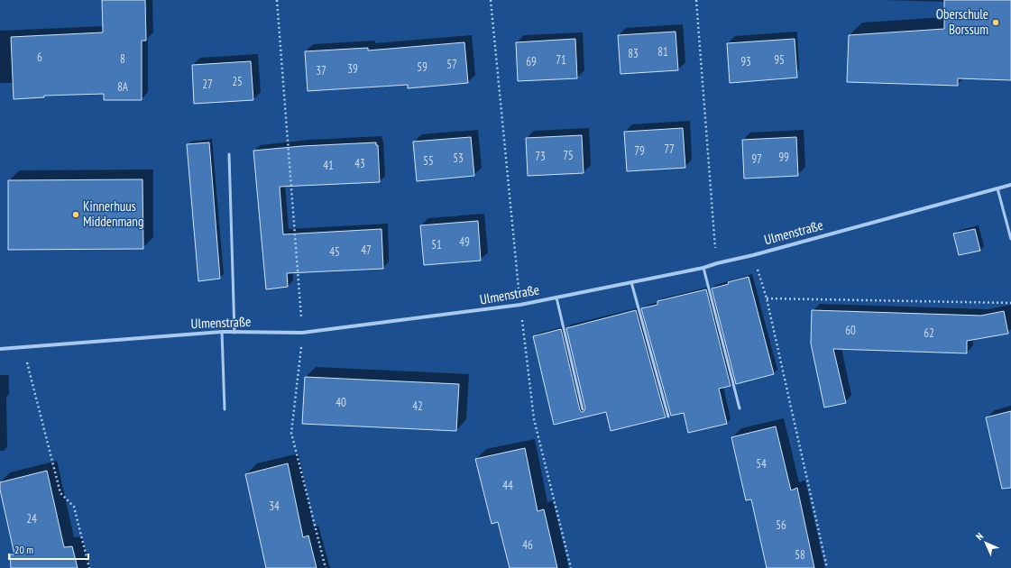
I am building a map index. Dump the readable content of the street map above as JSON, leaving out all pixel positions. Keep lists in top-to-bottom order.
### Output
{
  "streets": {
    "street": ["Ulmenstraße"]
  },
  "places": ["Oberschule Borssum", "Kinnerhuus Middenmang"],
  "house_numbers": [
    "81",
    "83",
    "6",
    "8",
    "71",
    "95",
    "69",
    "93",
    "57",
    "59",
    "39",
    "37",
    "25",
    "27",
    "8A",
    "77",
    "79",
    "75",
    "73",
    "99",
    "53",
    "97",
    "55",
    "43",
    "41",
    "49",
    "51",
    "47",
    "45",
    "60",
    "62",
    "40",
    "42",
    "54",
    "44",
    "34",
    "24",
    "56",
    "46",
    "58"
  ],
  "scale_bar": "20 m",
  "north": "top left"
}
